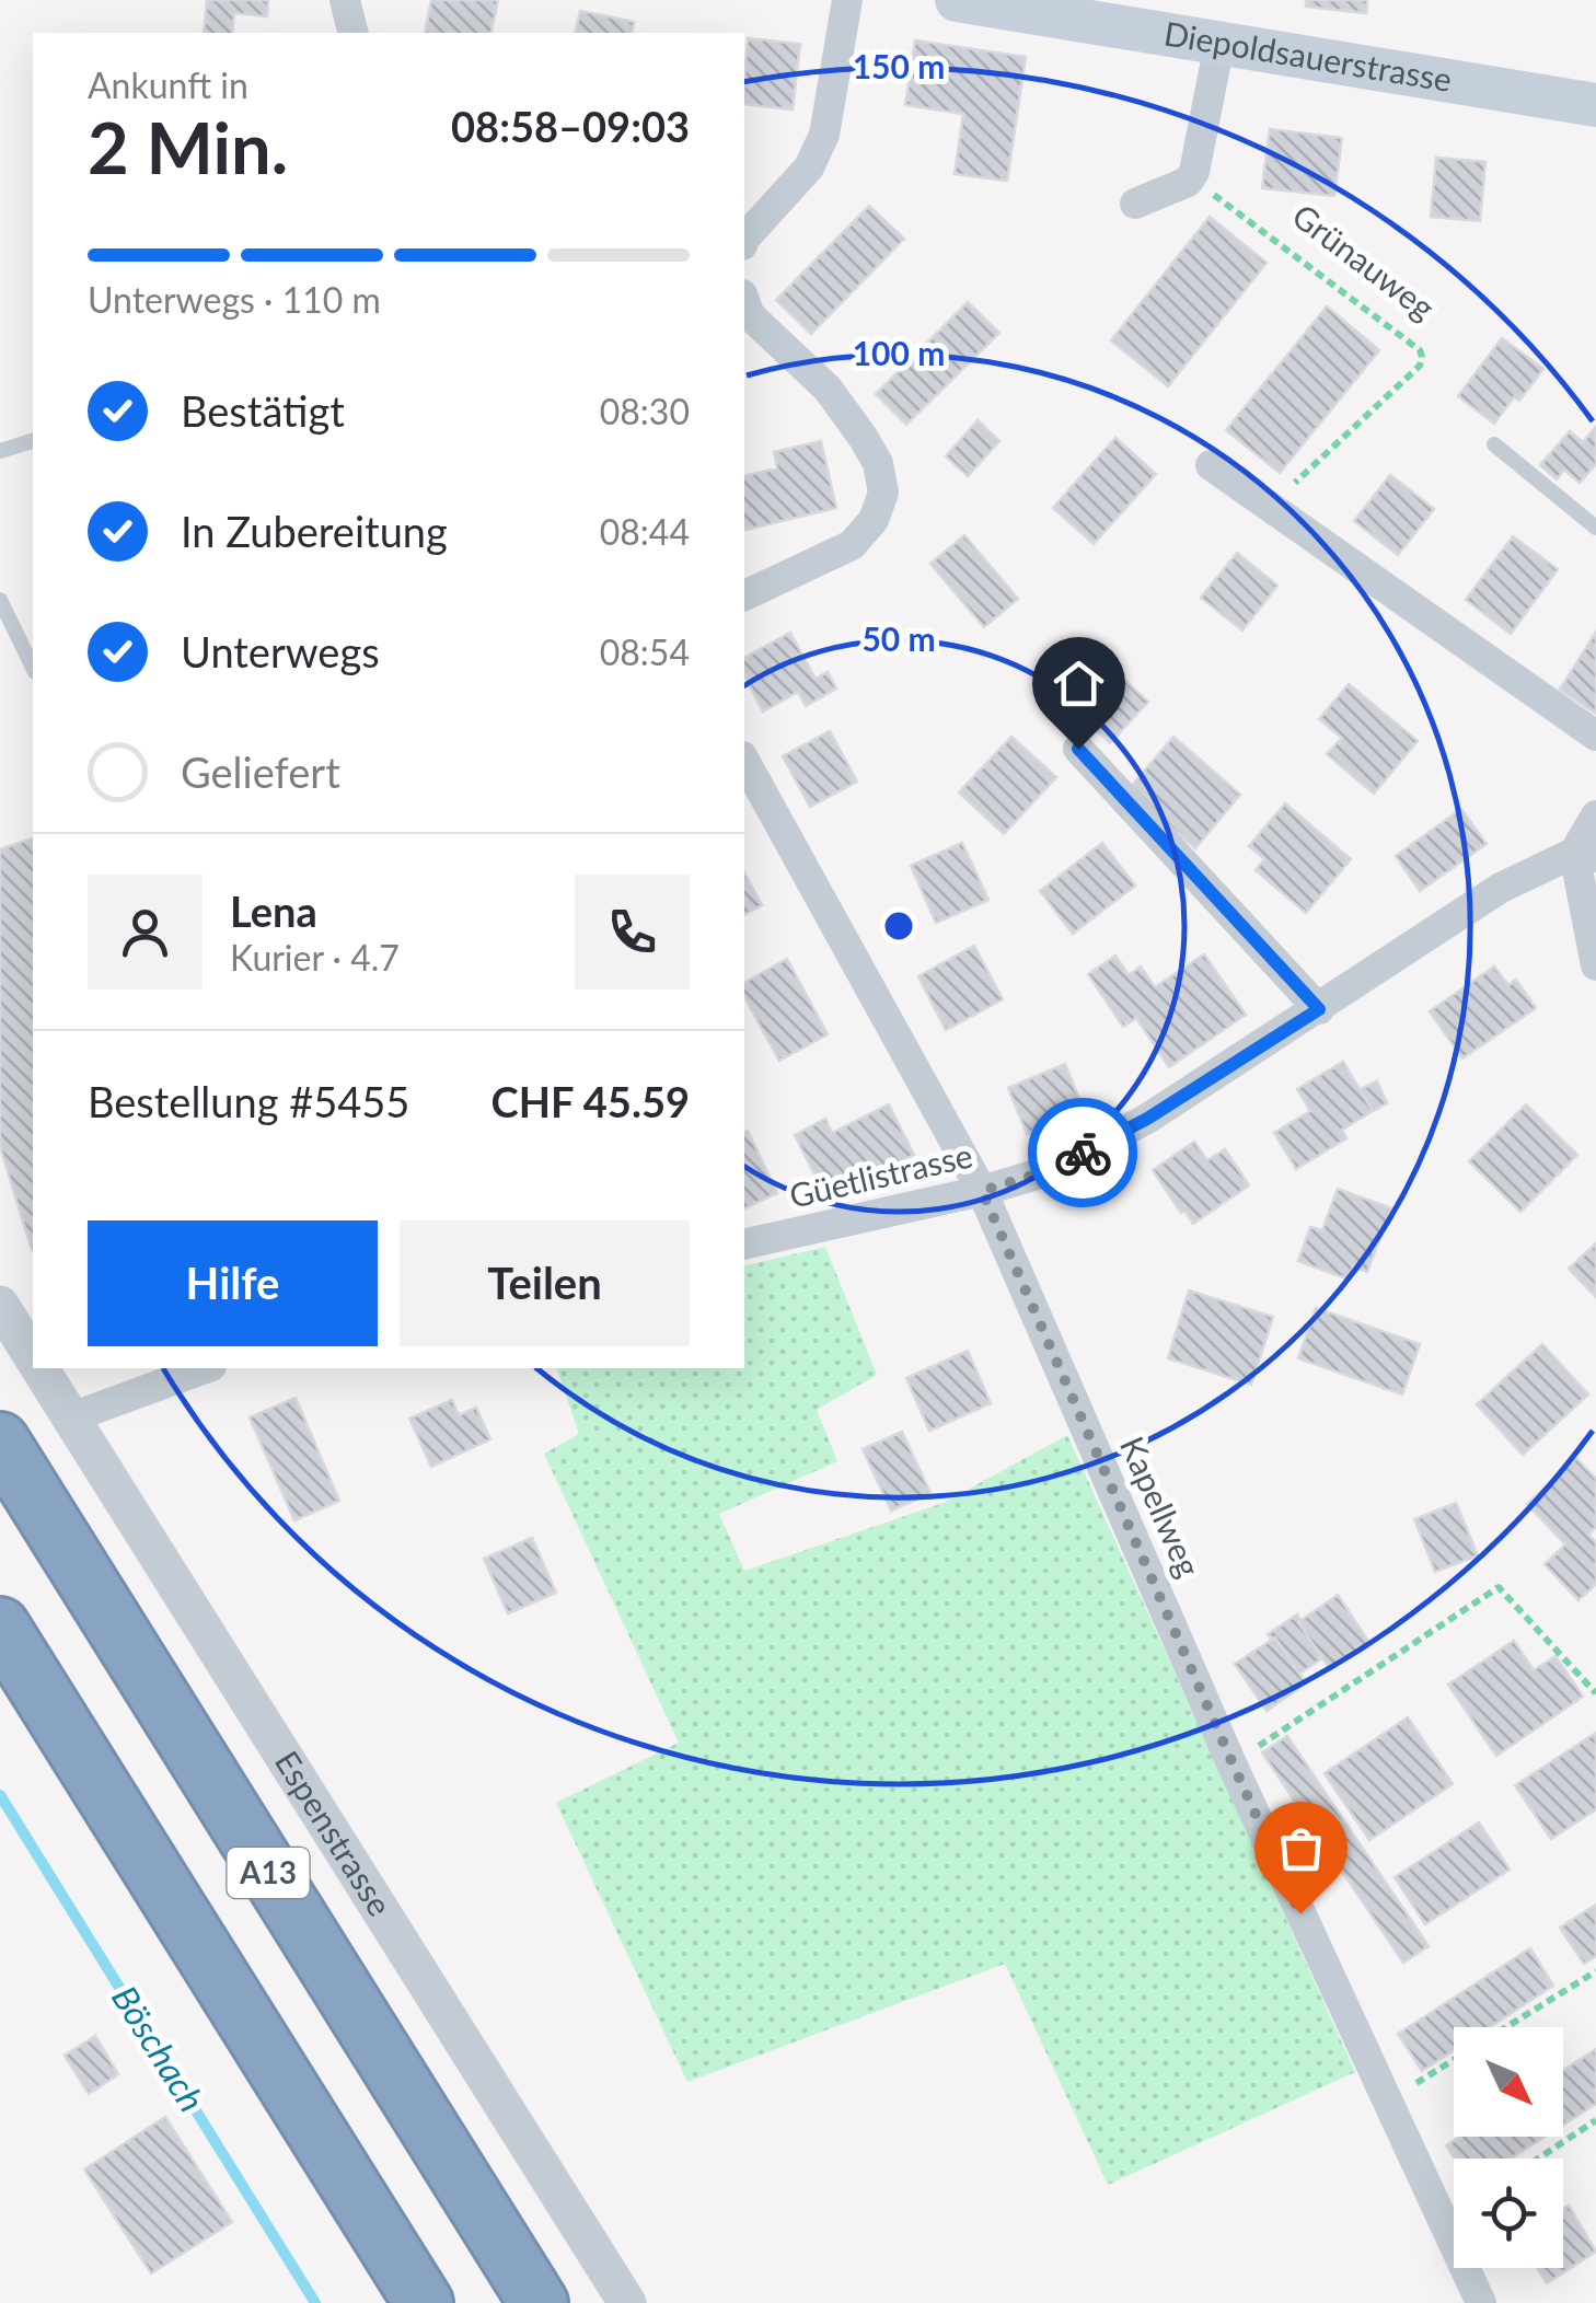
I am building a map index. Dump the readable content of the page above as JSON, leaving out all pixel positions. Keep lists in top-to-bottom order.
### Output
{
  "streets": {
    "highway": ["A13"],
    "main road": ["Diepoldsauerstrasse"],
    "street": ["Güetlistrasse", "Kapellweg", "Espenstrasse"],
    "path": ["Grünauweg"]
  },
  "crossings": [
    ["Güetlistrasse", "Kapellweg"]
  ],
  "water": ["Böschach"],
  "north": "bottom right",
  "page": {
    "heading": ["2 Min.", "Ankunft in", "08:58–09:03"],
    "panel": [
      "Lena",
      "Kurier · 4.7",
      "Bestellung #5455",
      "CHF 45.59"
    ],
    "bar": "Unterwegs · 110 m",
    "list": [
      ["Bestätigt", "08:30"],
      ["In Zubereitung", "08:44"],
      ["Unterwegs", "08:54"],
      "Geliefert"
    ],
    "buttons": ["Hilfe", "Teilen"]
  },
  "rings": ["150 m", "100 m", "50 m"]
}
